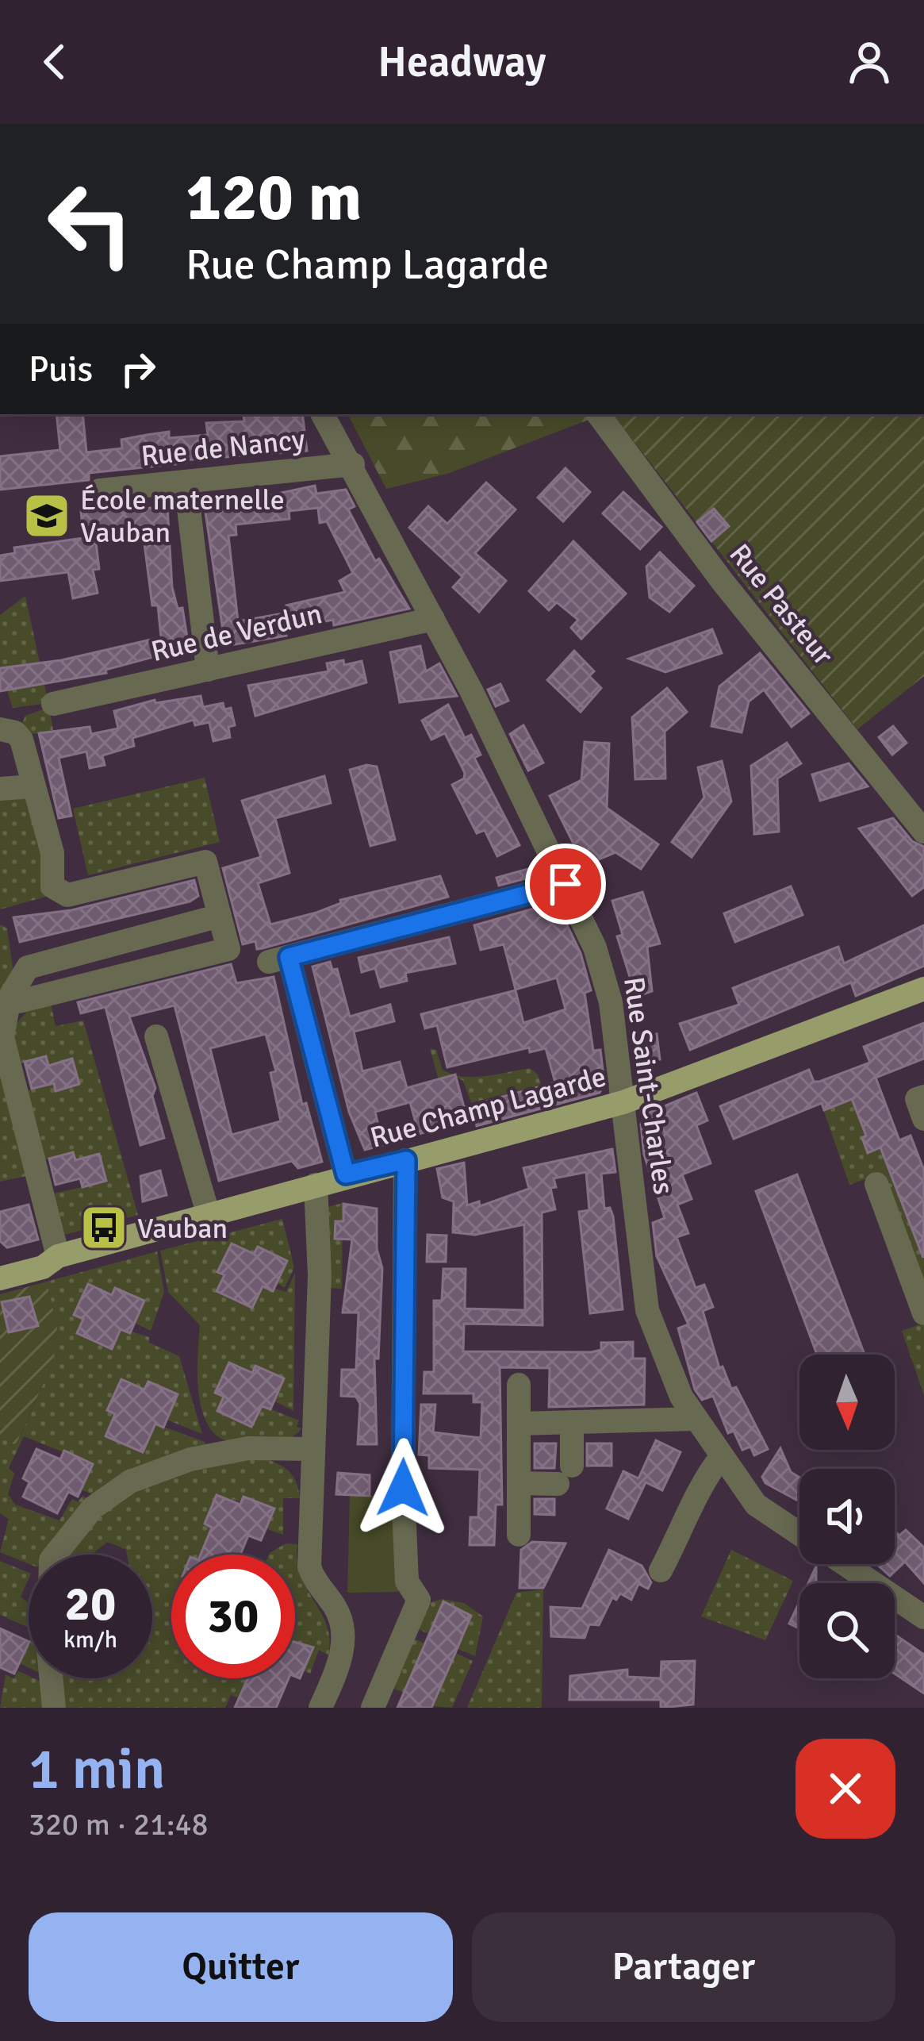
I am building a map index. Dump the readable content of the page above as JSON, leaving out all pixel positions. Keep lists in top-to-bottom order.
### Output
{
  "streets": {
    "main road": ["Rue Champ Lagarde"],
    "street": [
      "Rue de Nancy",
      "Rue Pasteur",
      "Rue de Verdun",
      "Rue Saint-Charles"
    ]
  },
  "crossings": [
    ["Rue de Nancy", "Rue Saint-Charles"],
    ["Rue de Verdun", "Rue Saint-Charles"],
    ["Rue Saint-Charles", "Rue Champ Lagarde"]
  ],
  "places": {
    "school or university": ["École maternelle Vauban"],
    "bus stop": ["Vauban"]
  },
  "north": "bottom",
  "page": {
    "header": "Headway",
    "turn": ["120 m", "Rue Champ Lagarde"],
    "then": "Puis",
    "speed": "20 km/h",
    "limit": "30",
    "heading": ["1 min", "320 m · 21:48"],
    "buttons": ["Quitter", "Partager"]
  }
}
